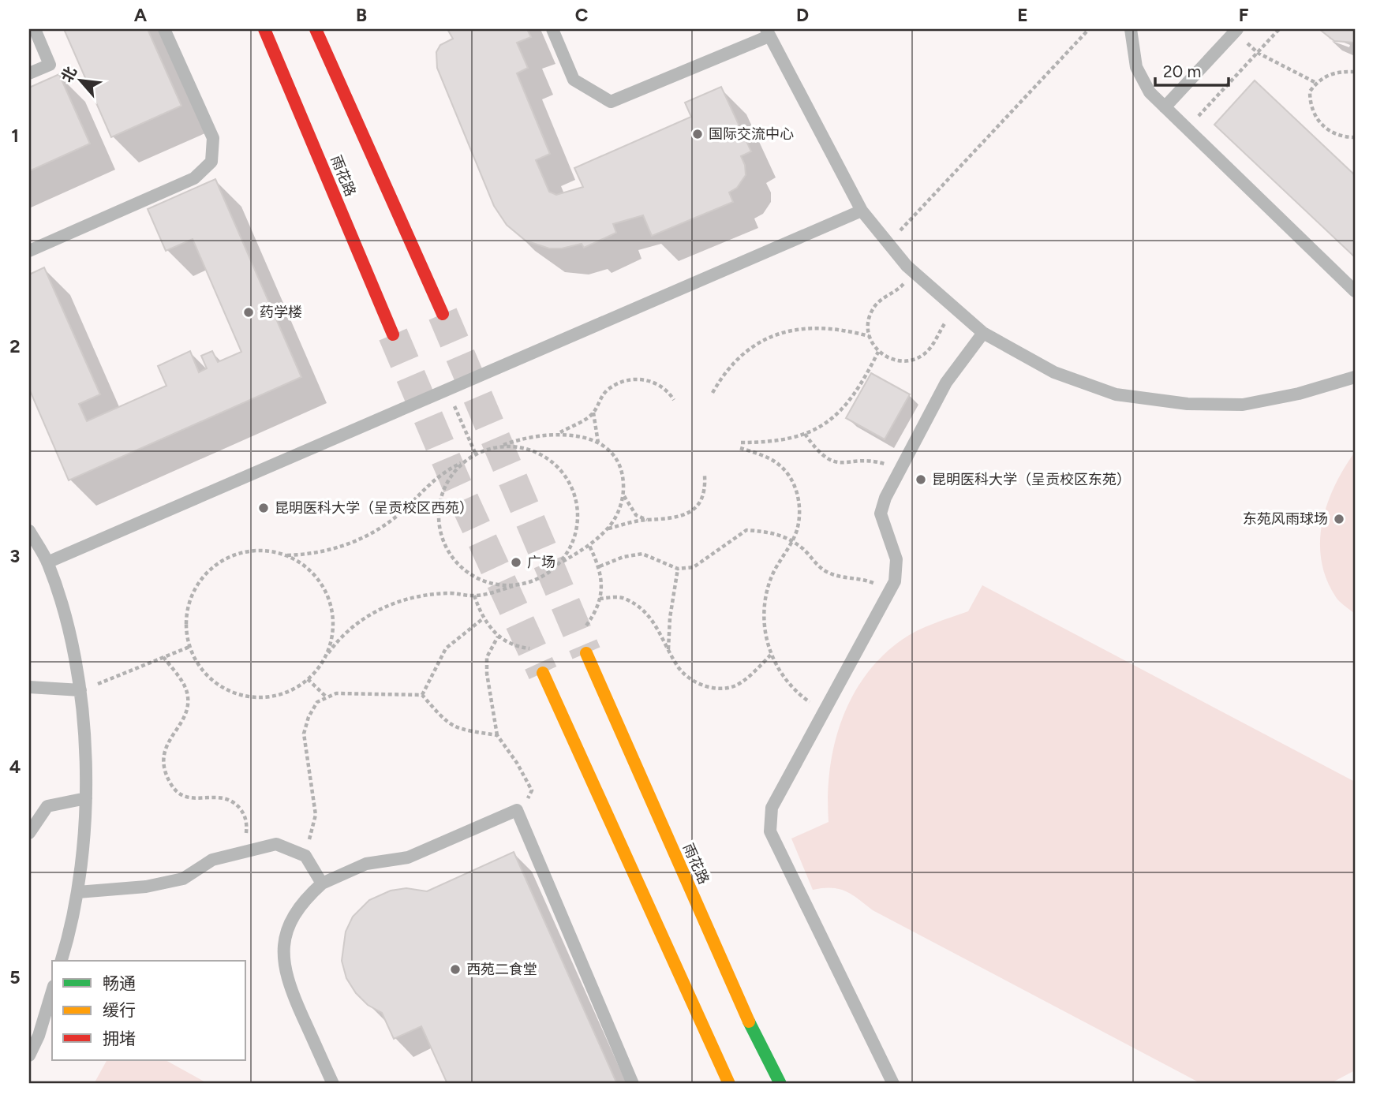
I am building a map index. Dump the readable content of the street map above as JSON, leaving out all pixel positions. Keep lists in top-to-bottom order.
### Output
{
  "streets": {
    "street": ["雨花路"]
  },
  "places": [
    "国际交流中心",
    "药学楼",
    "昆明医科大学（呈贡校区东苑）",
    "昆明医科大学（呈贡校区西苑）",
    "东苑风雨球场",
    "广场",
    "西苑二食堂"
  ],
  "legend": ["畅通", "缓行", "拥堵"],
  "scale_bar": "20 m",
  "north": "top left",
  "grid": {
    "columns": [
      "A",
      "B",
      "C",
      "D",
      "E",
      "F"
    ],
    "rows": [
      "1",
      "2",
      "3",
      "4",
      "5"
    ]
  }
}
